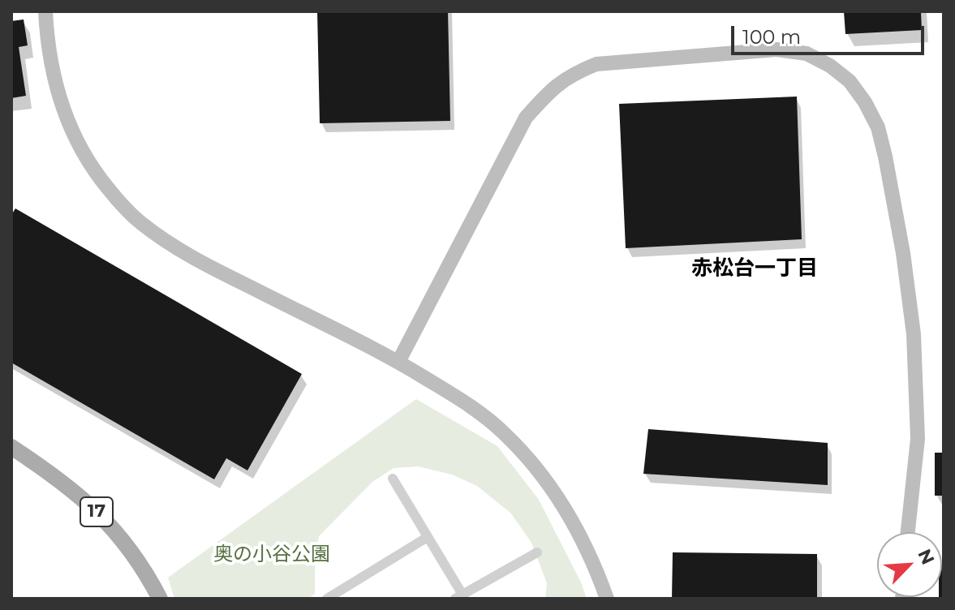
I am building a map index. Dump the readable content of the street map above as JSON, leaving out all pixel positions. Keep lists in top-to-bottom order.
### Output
{
  "streets": {
    "main road": ["17"]
  },
  "districts": ["赤松台一丁目"],
  "parks": ["奥の小谷公園"],
  "scale_bar": "100 m",
  "north": "top right"
}
